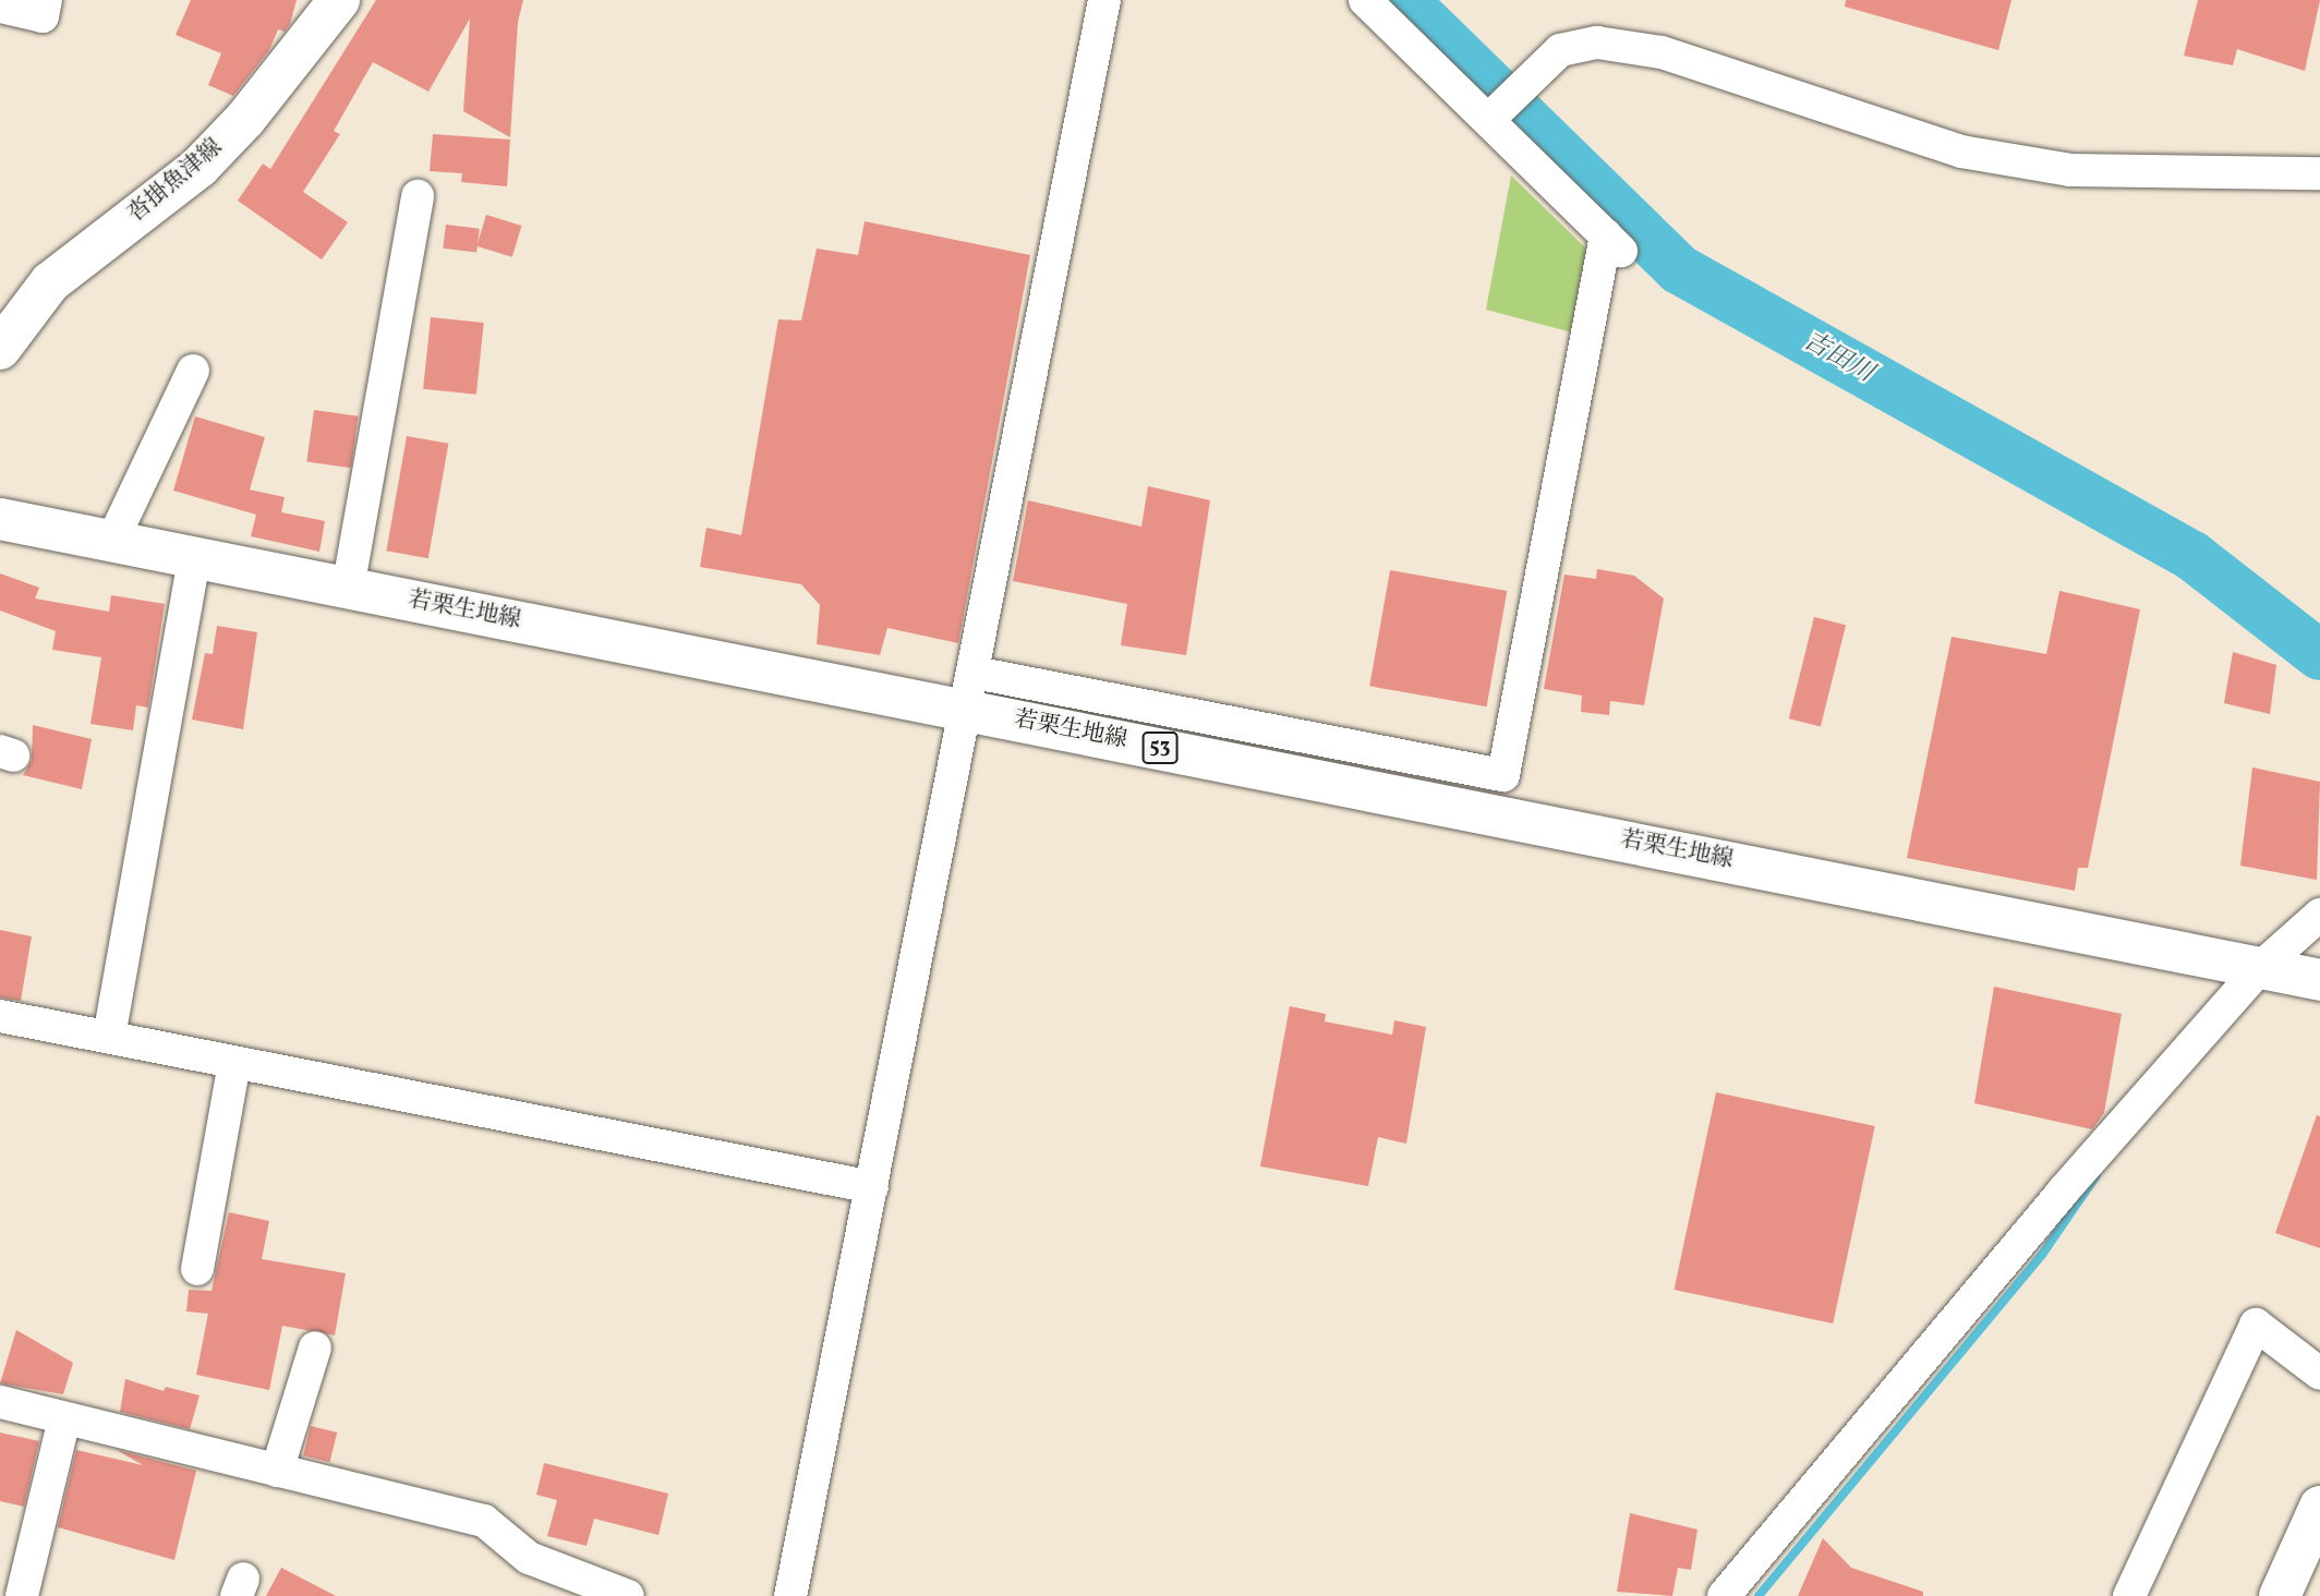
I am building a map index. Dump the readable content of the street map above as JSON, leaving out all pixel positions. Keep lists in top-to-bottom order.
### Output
{
  "streets": {
    "main road": ["沓掛魚津線", "若栗生地線", "53"]
  },
  "water": ["吉田川"]
}
